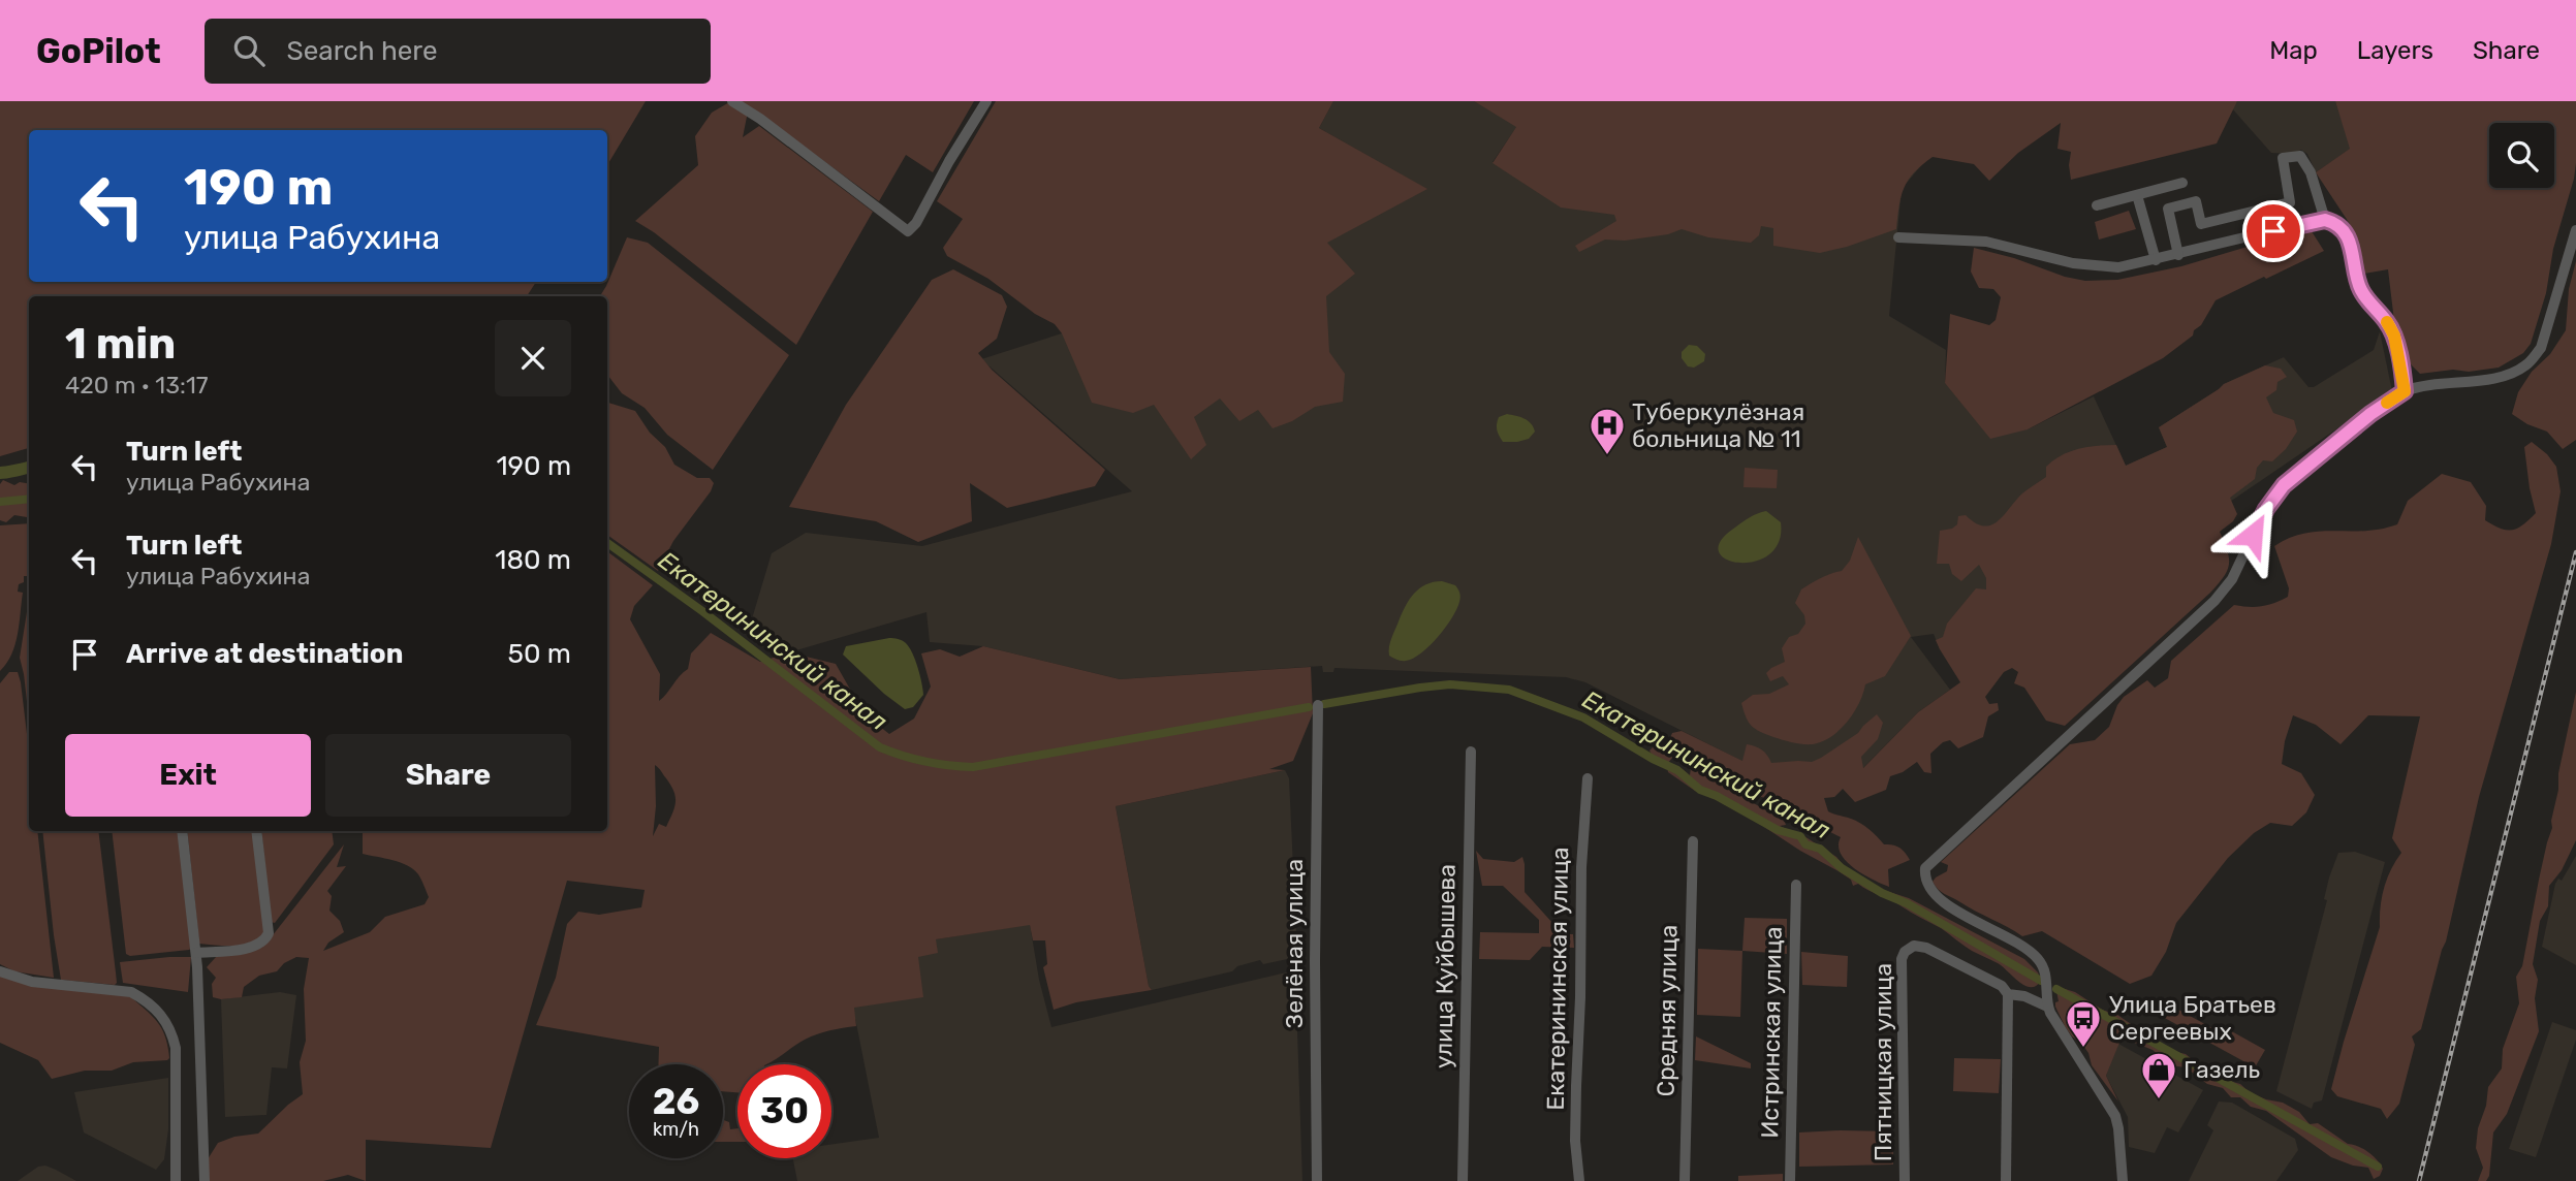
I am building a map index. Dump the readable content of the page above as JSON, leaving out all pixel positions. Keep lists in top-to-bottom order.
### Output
{
  "streets": {
    "street": [
      "Зелёная улица",
      "улица Куйбышева",
      "Екатерининская улица",
      "Средняя улица",
      "Истринская улица",
      "Пятницкая улица"
    ]
  },
  "water": ["Екатерининский канал"],
  "places": {
    "hospital": ["Туберкулёзная больница № 11"],
    "bus stop": ["Улица Братьев Сергеевых"],
    "shop": ["Газель"]
  },
  "page": {
    "header": "GoPilot",
    "search": "Search here",
    "nav": ["Map", "Layers", "Share"],
    "turn": ["190 m", "улица Рабухина"],
    "heading": ["1 min", "420 m · 13:17"],
    "list": [
      {
        "name": "Turn left",
        "note": "улица Рабухина",
        "value": "190 m"
      },
      {
        "name": "Turn left",
        "note": "улица Рабухина",
        "value": "180 m"
      },
      {
        "name": "Arrive at destination",
        "value": "50 m"
      }
    ],
    "buttons": ["Exit", "Share"],
    "speed": "26 km/h",
    "limit": "30"
  }
}
